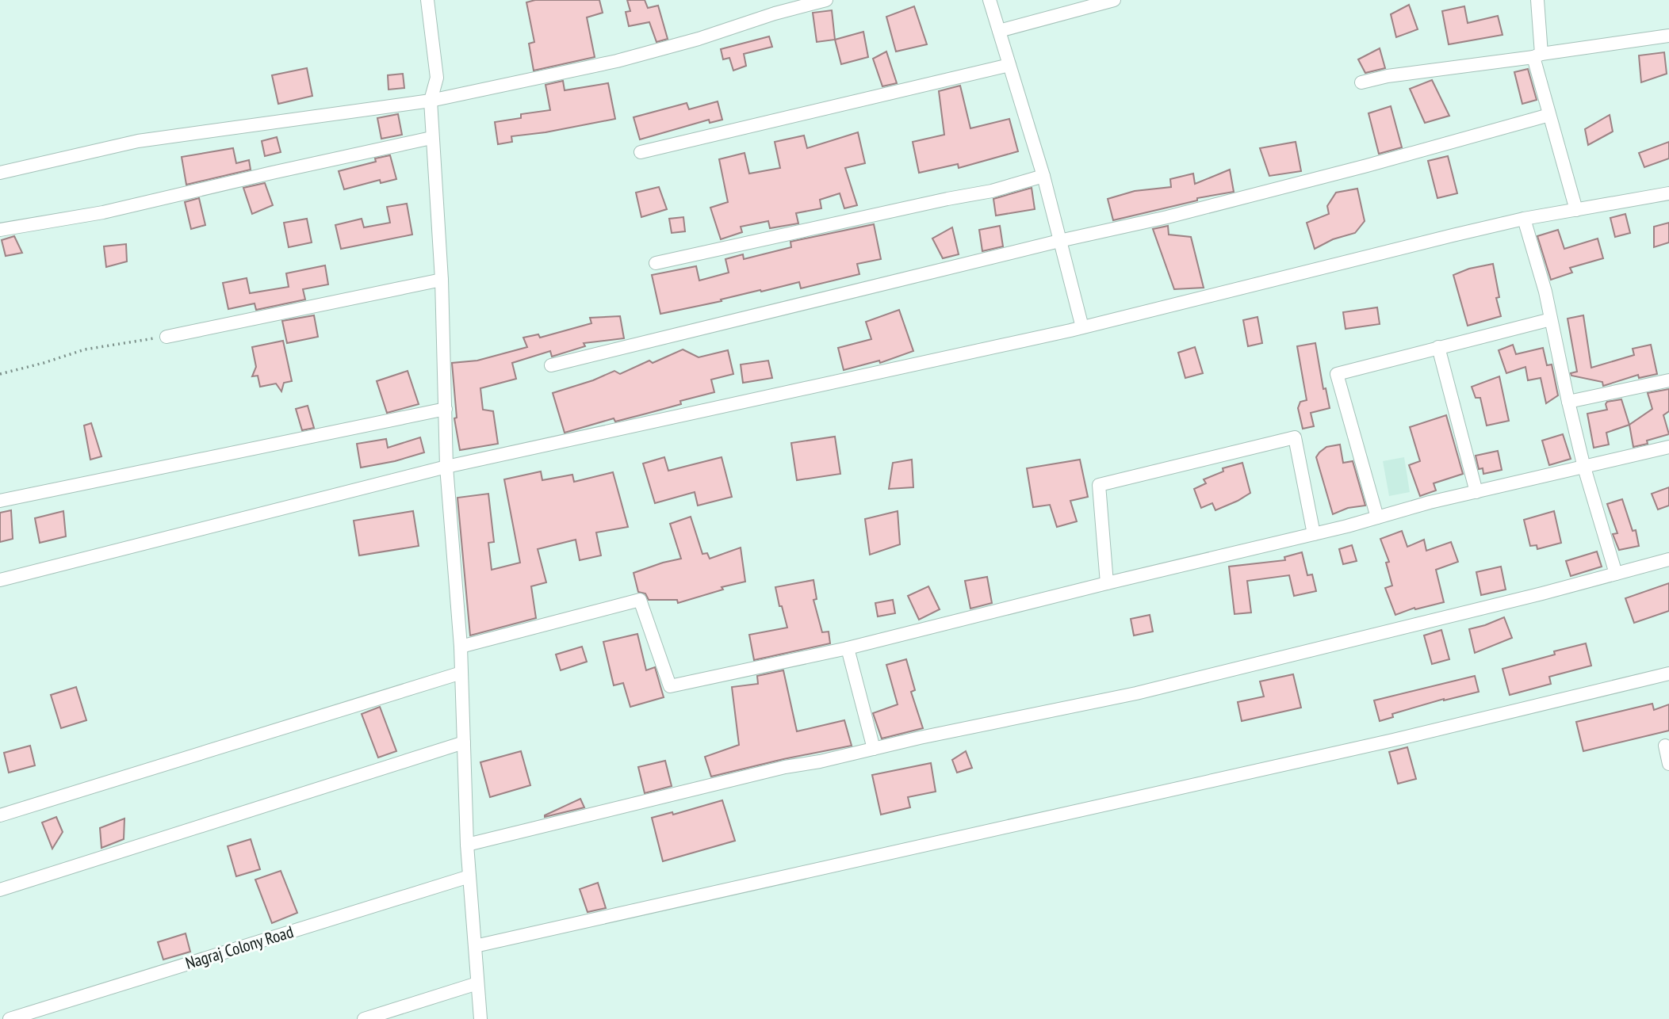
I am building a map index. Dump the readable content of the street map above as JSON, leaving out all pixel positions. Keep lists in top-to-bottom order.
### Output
{
  "streets": {
    "street": ["Nagraj Colony Road"]
  }
}
